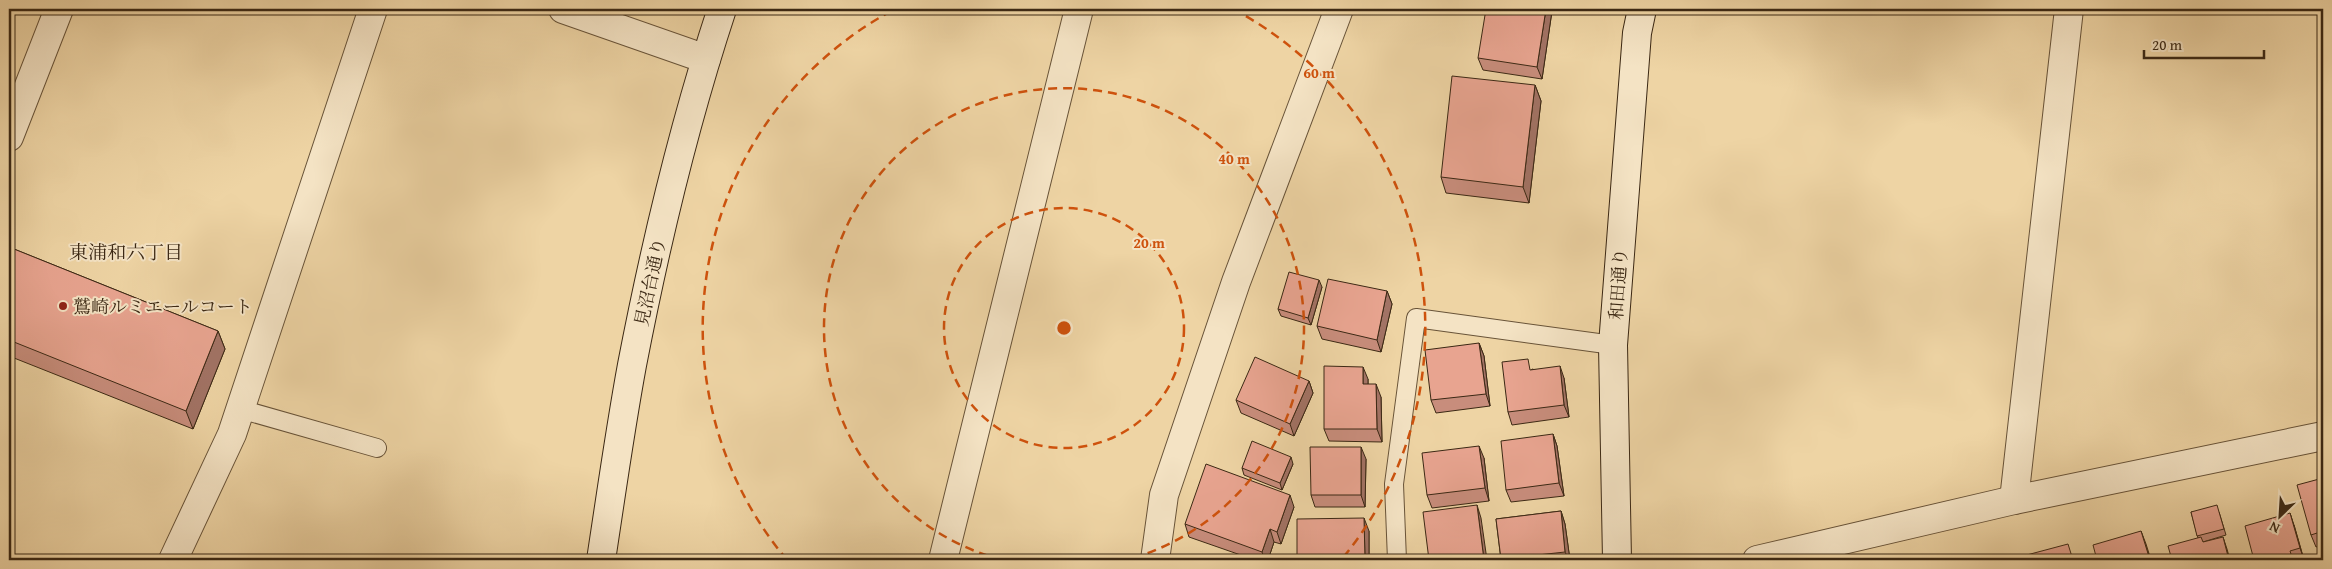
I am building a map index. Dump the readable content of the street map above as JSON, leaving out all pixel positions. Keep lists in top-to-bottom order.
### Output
{
  "streets": {
    "street": ["見沼台通り", "和田通り"]
  },
  "districts": ["東浦和六丁目"],
  "places": ["鷲崎ルミエールコート"],
  "scale_bar": "20 m",
  "north": "bottom left",
  "rings": ["60 m", "40 m", "20 m"]
}
